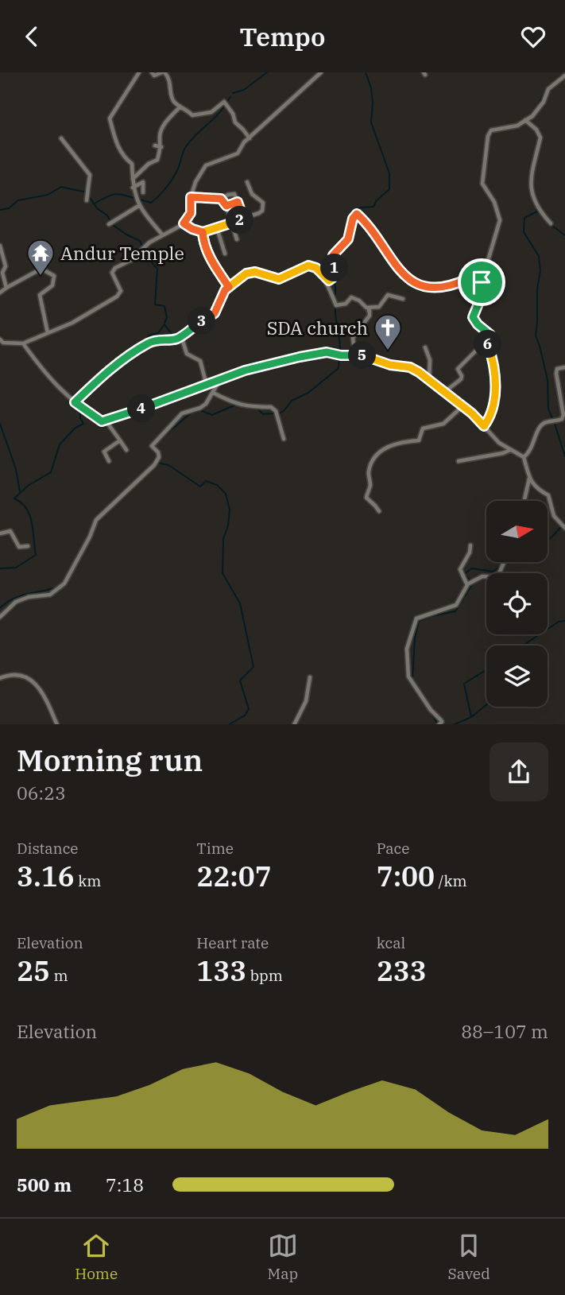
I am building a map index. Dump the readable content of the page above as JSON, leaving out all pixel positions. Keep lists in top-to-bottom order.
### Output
{
  "places": {
    "temple": ["Andur Temple"],
    "church": ["SDA church"]
  },
  "north": "right",
  "page": {
    "header": "Tempo",
    "pins": [
      "2",
      "1",
      "3",
      "6",
      "5",
      "4"
    ],
    "heading": ["Morning run", "06:23"],
    "stats": [
      ["Distance", "3.16 km"],
      ["Time", "22:07"],
      ["Pace", "7:00 /km"],
      ["Elevation", "25 m"],
      ["Heart rate", "133 bpm"],
      ["kcal", "233"]
    ],
    "chart": ["Elevation", "88–107 m"],
    "list": [
      {
        "name": "500 m",
        "note": "7:18"
      }
    ],
    "tabs": ["Home", "Map", "Saved"]
  }
}
